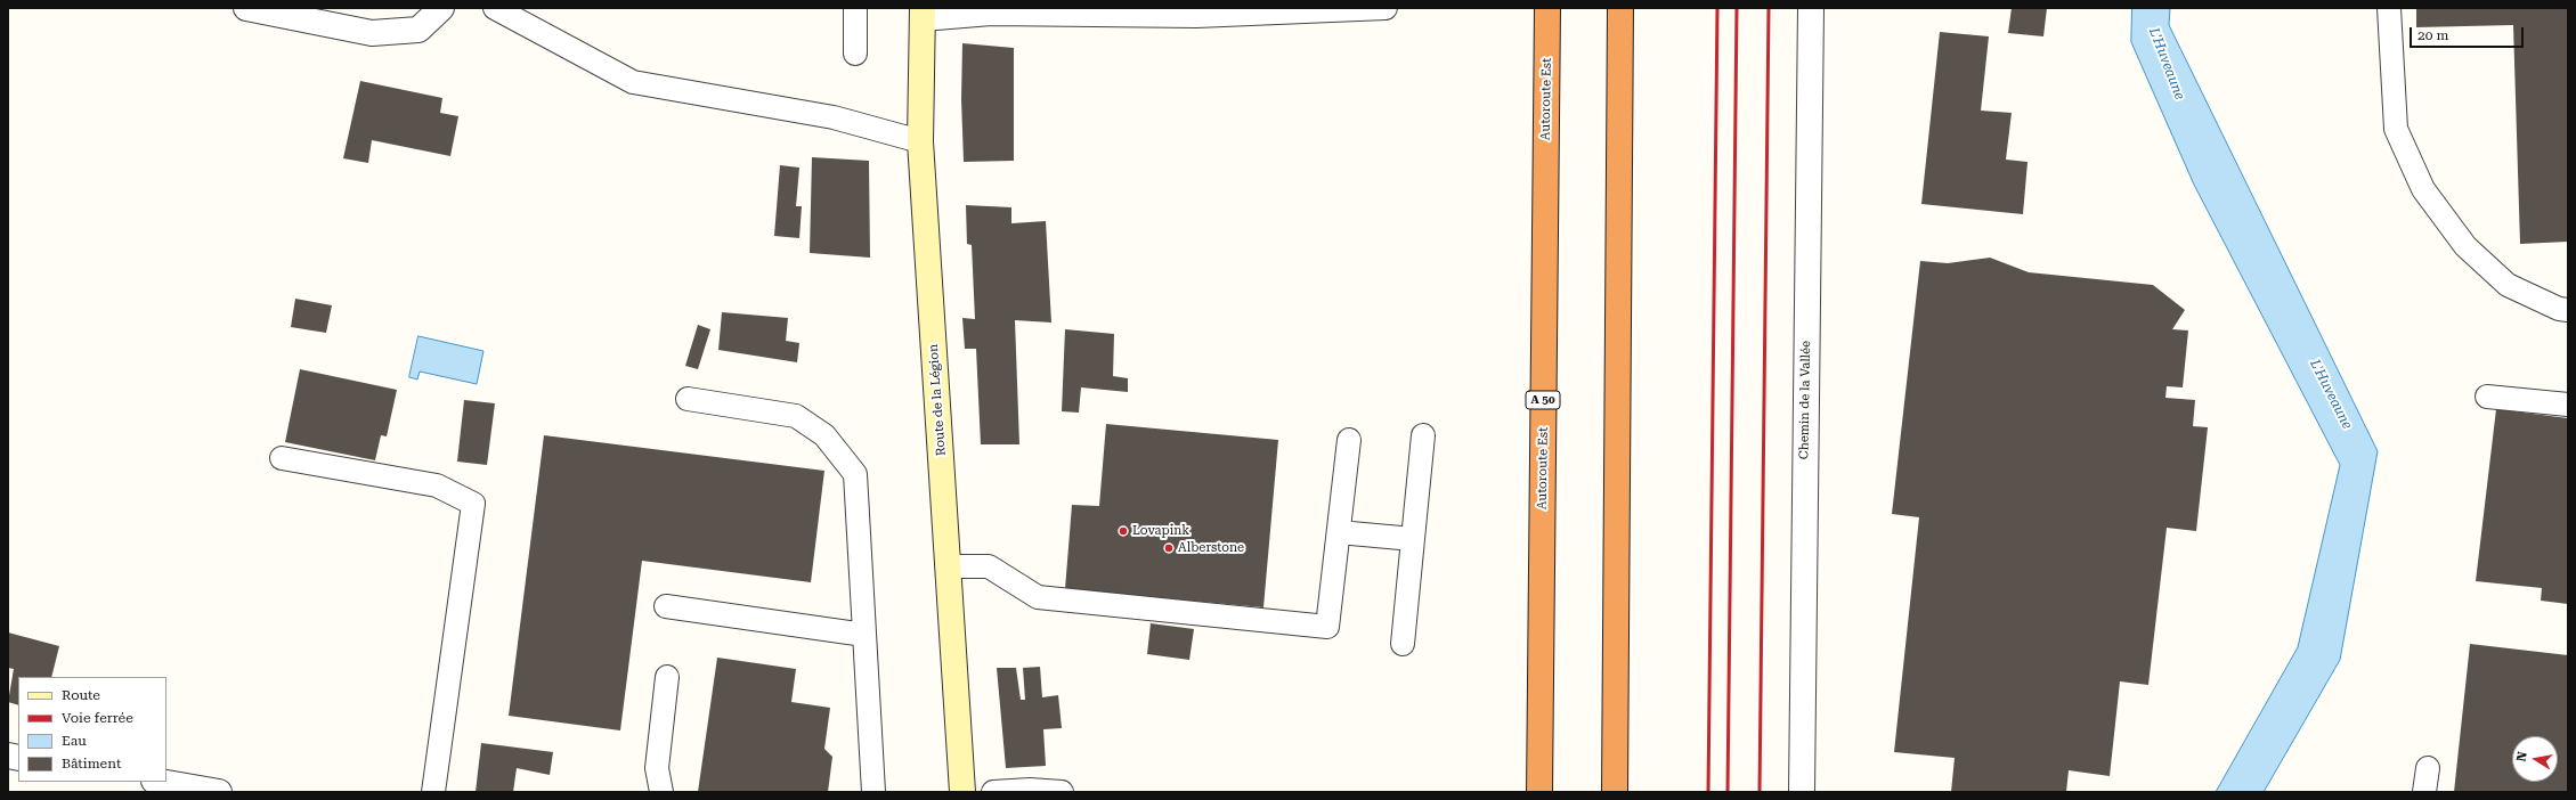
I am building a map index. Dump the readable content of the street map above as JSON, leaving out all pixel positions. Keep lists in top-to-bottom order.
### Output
{
  "streets": {
    "highway": ["Autoroute Est", "A 50"],
    "main road": ["Route de la Légion"],
    "street": ["Chemin de la Vallée"]
  },
  "water": ["L'Huveaune"],
  "places": ["Lovapink", "Alberstone"],
  "legend": [
    "Route",
    "Voie ferrée",
    "Eau",
    "Bâtiment"
  ],
  "scale_bar": "20 m",
  "north": "left"
}
